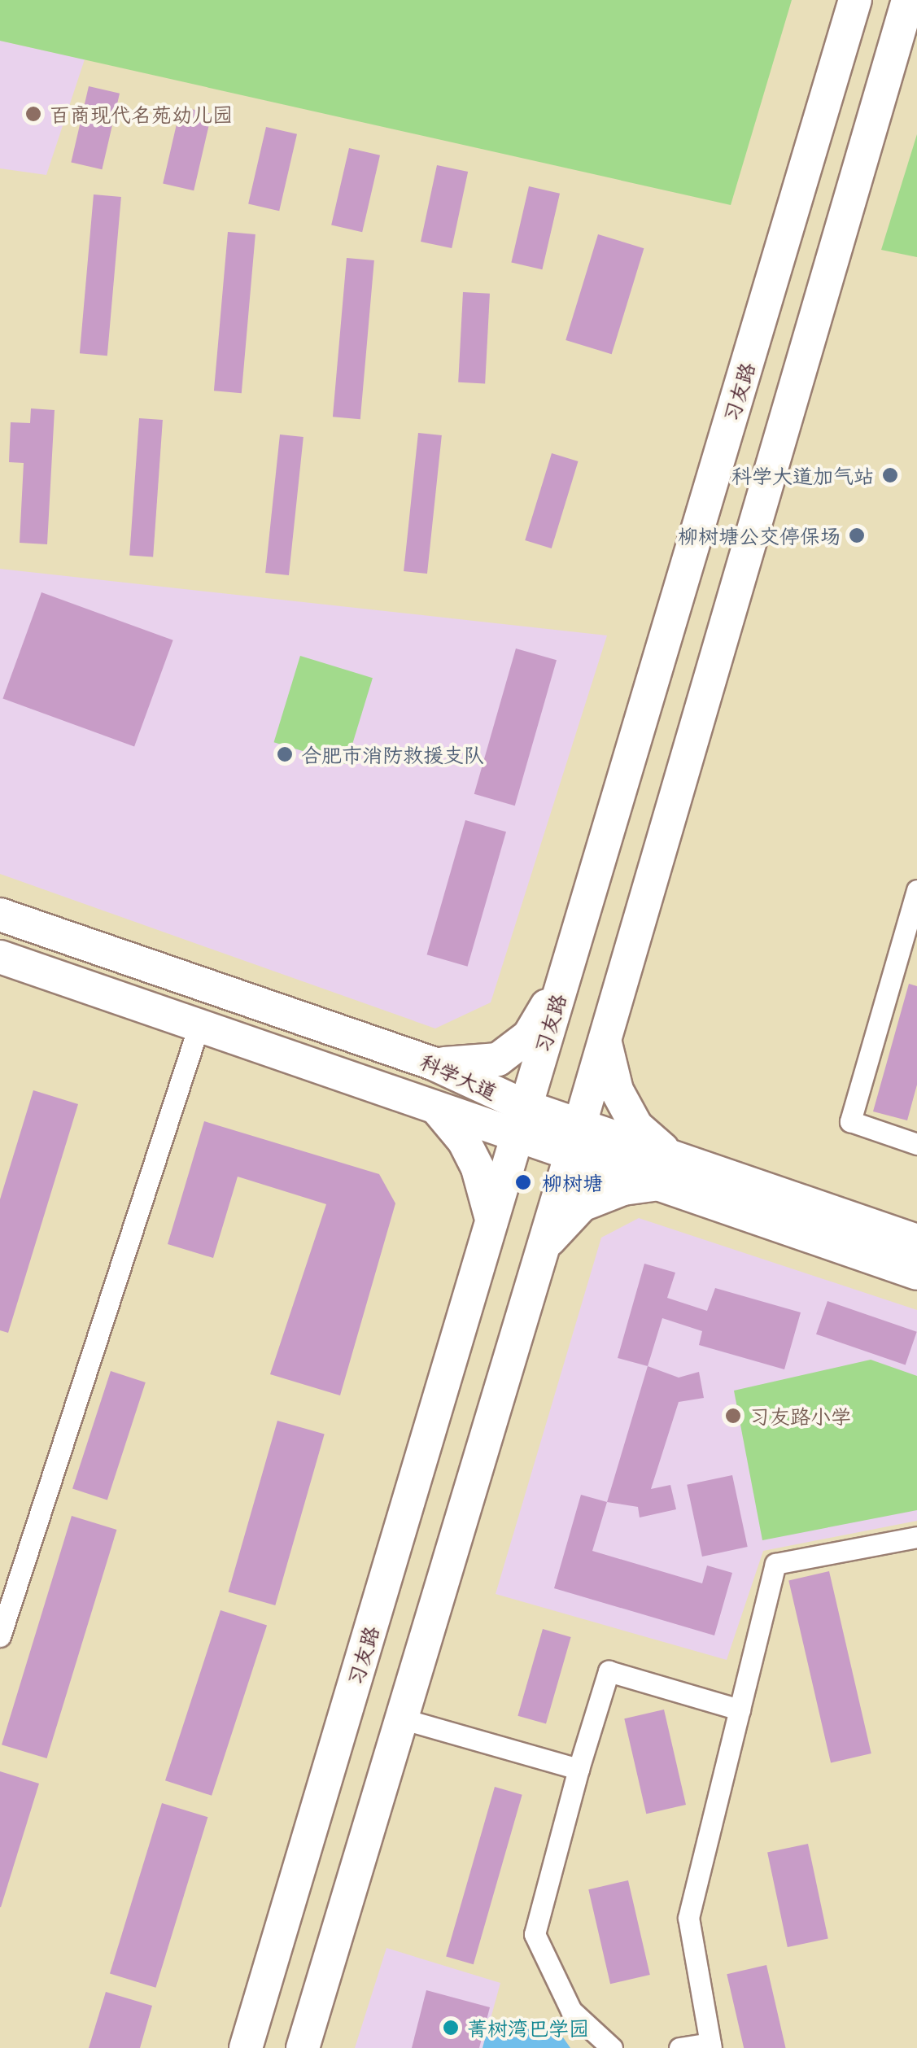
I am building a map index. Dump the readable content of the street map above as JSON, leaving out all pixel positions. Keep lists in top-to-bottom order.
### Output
{
  "streets": {
    "main road": ["习友路", "科学大道"]
  },
  "crossings": [
    ["习友路", "科学大道"]
  ],
  "places": [
    "百商现代名苑幼儿园",
    "科学大道加气站",
    "柳树塘公交停保场",
    "合肥市消防救援支队",
    "柳树塘",
    "习友路小学",
    "菁树湾巴学园"
  ]
}
